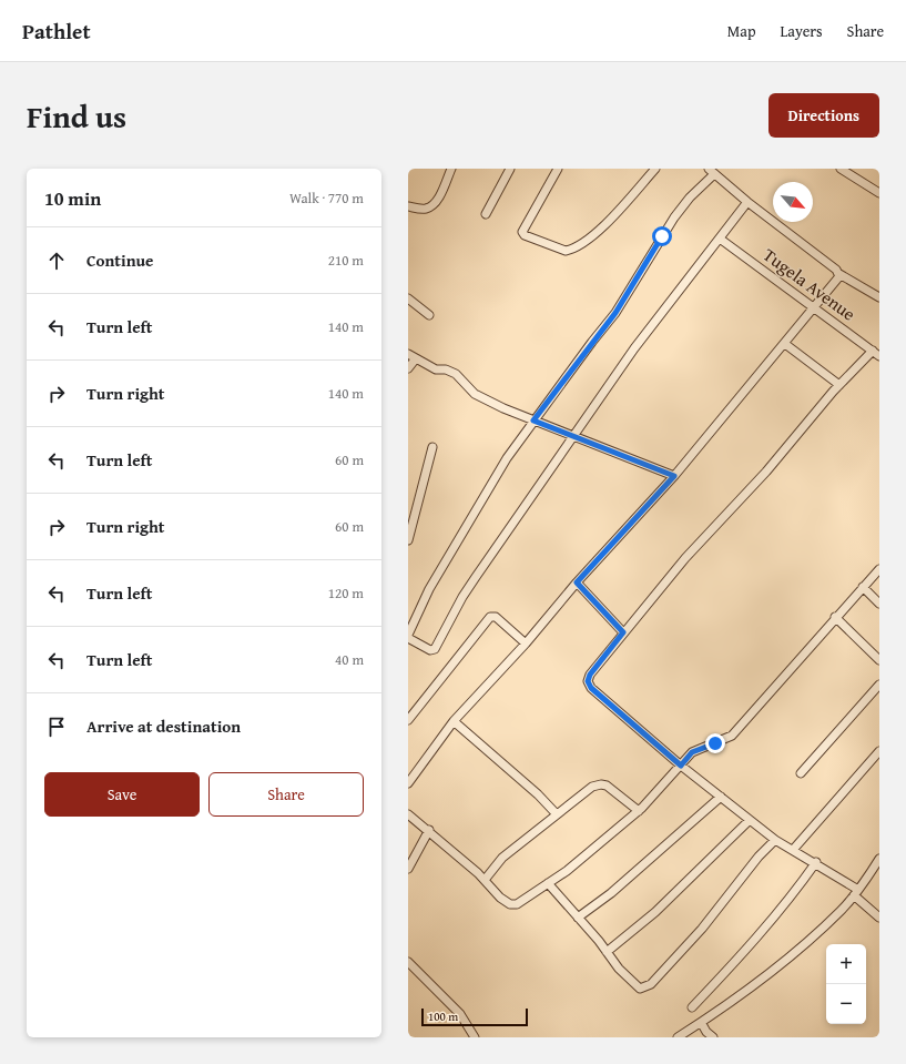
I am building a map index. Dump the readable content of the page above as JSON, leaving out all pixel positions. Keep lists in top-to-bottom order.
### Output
{
  "streets": {
    "street": ["Tugela Avenue"]
  },
  "scale_bar": "100 m",
  "north": "bottom right",
  "page": {
    "header": "Pathlet",
    "nav": ["Map", "Layers", "Share"],
    "title": "Find us",
    "buttons": [
      "Directions",
      ["Save", "Share"]
    ],
    "heading": ["10 min", "Walk · 770 m"],
    "list": [
      ["Continue", "210 m"],
      ["Turn left", "140 m"],
      ["Turn right", "140 m"],
      ["Turn left", "60 m"],
      ["Turn right", "60 m"],
      ["Turn left", "120 m"],
      ["Turn left", "40 m"],
      "Arrive at destination"
    ],
    "map_buttons": ["+", "−"],
    "scale": "100 m"
  }
}
